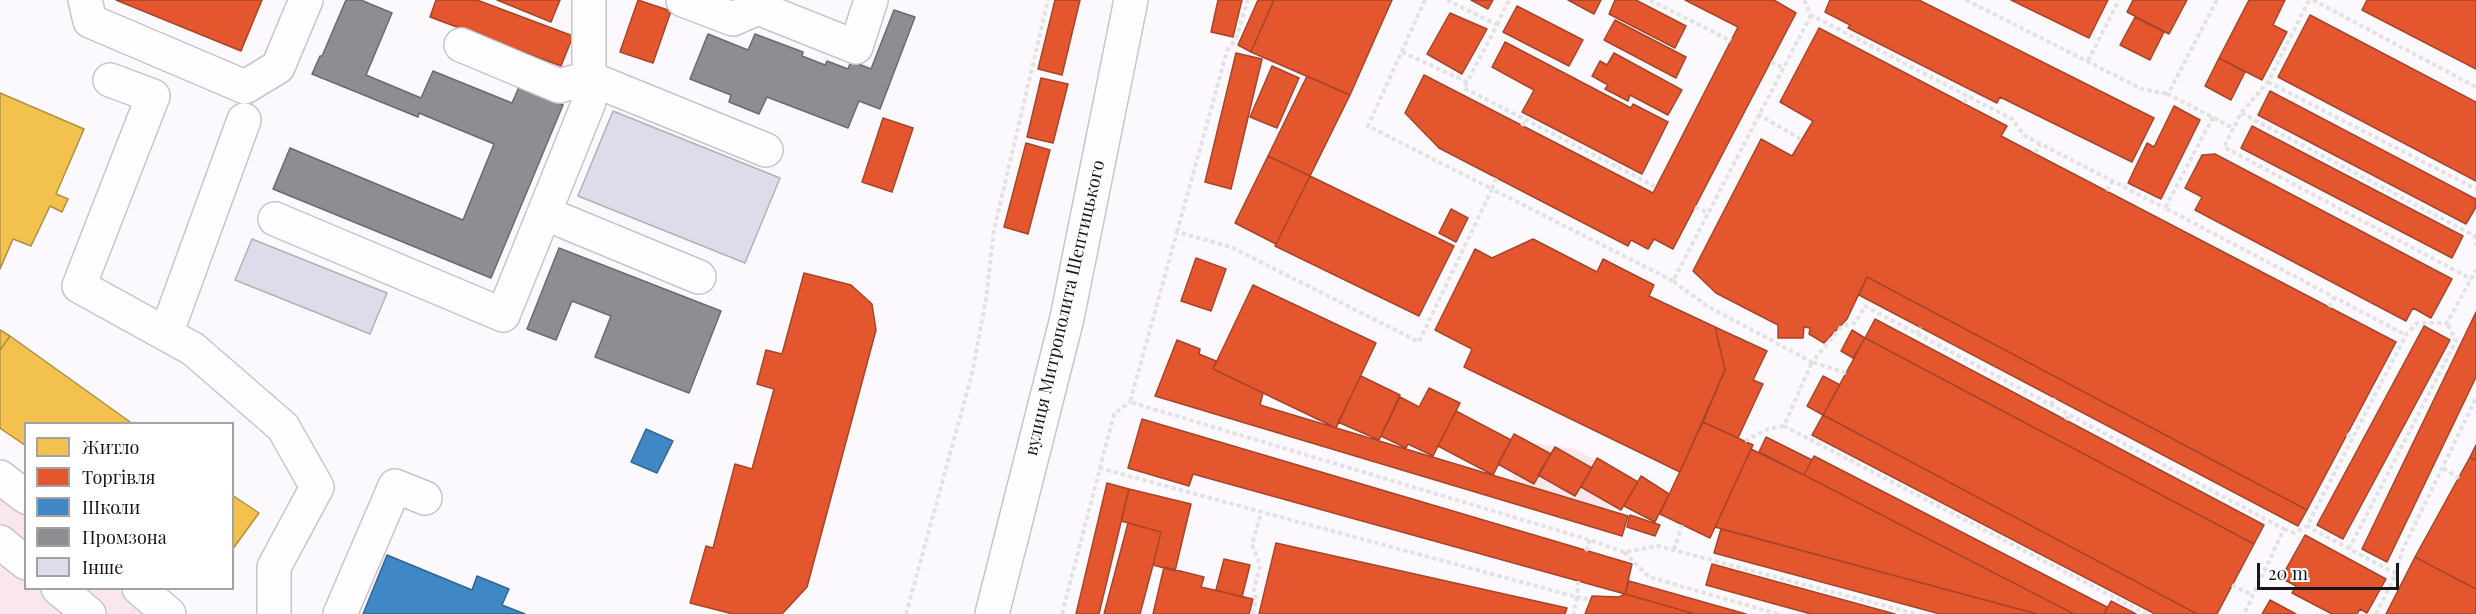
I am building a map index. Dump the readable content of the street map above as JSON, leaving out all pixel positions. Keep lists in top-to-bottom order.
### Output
{
  "streets": {
    "street": ["вулиця Митрополита Шептицького"]
  },
  "legend": [
    "Житло",
    "Торгівля",
    "Школи",
    "Промзона",
    "Інше"
  ],
  "scale_bar": "20 m"
}
